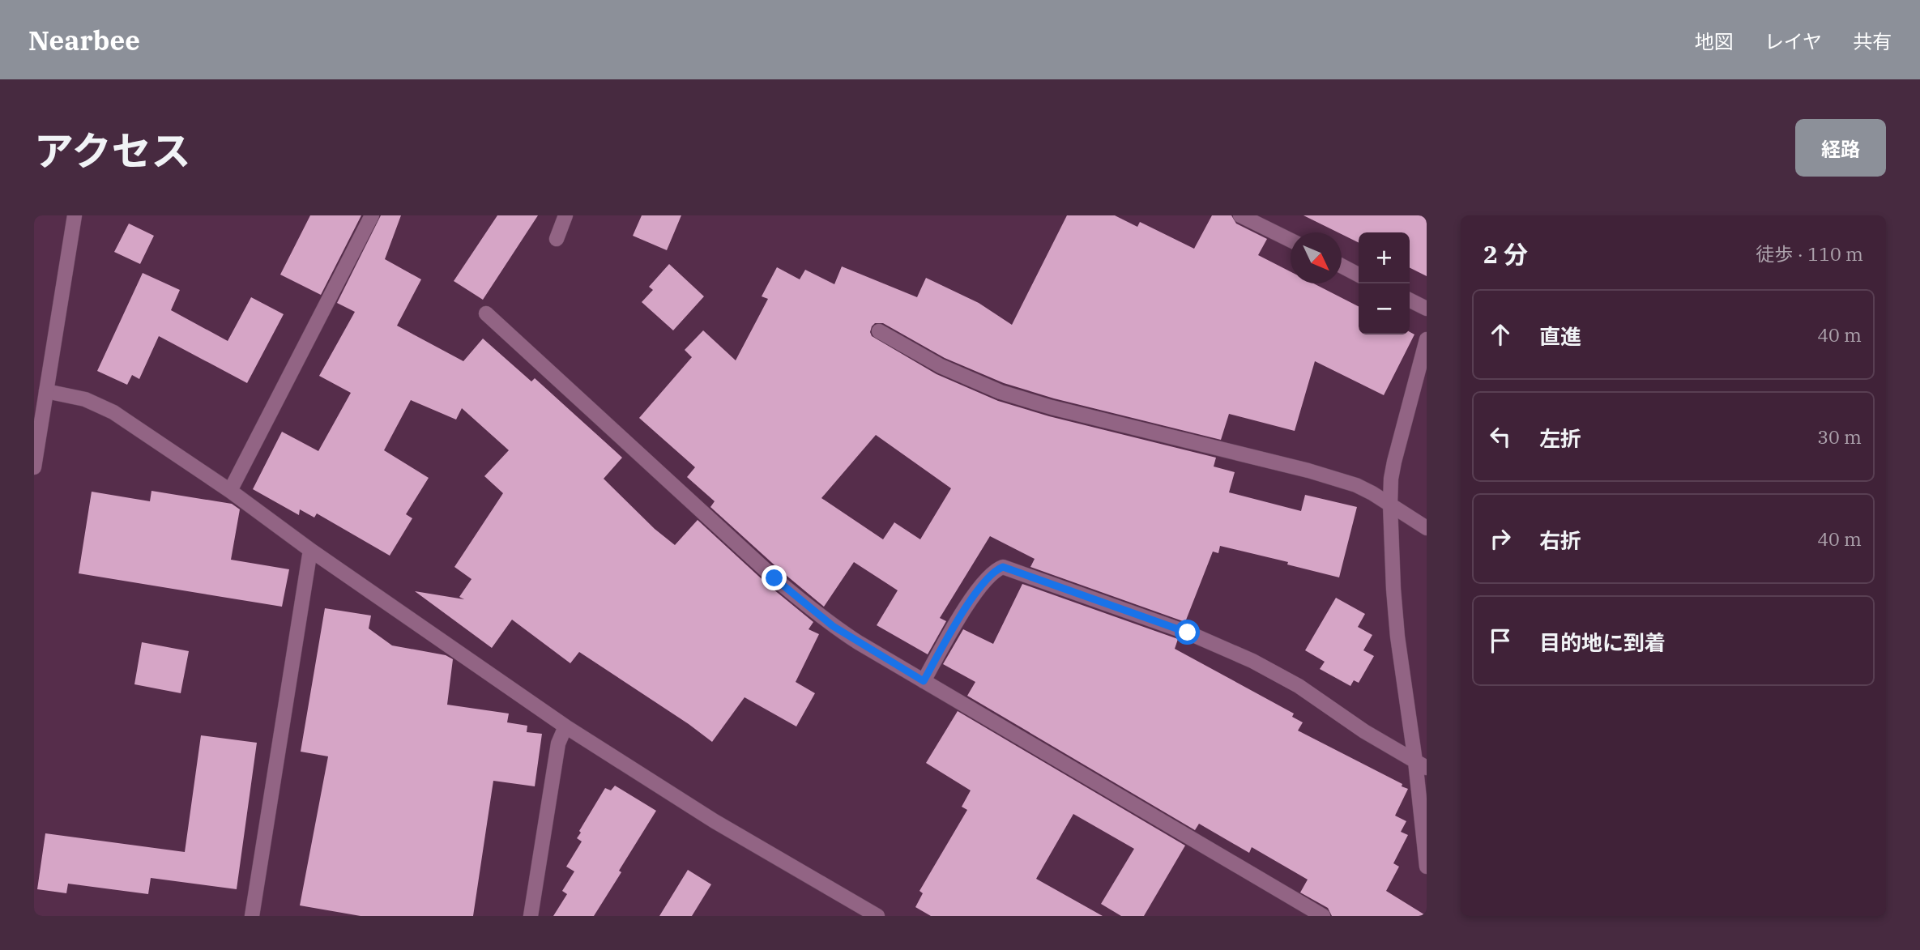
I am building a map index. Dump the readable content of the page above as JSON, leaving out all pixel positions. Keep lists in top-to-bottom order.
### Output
{
  "north": "bottom right",
  "page": {
    "header": "Nearbee",
    "nav": ["地図", "レイヤ", "共有"],
    "title": "アクセス",
    "buttons": "経路",
    "heading": ["2 分", "徒歩 · 110 m"],
    "map_buttons": ["+", "−"],
    "list": [
      ["直進", "40 m"],
      ["左折", "30 m"],
      ["右折", "40 m"],
      "目的地に到着"
    ]
  }
}
